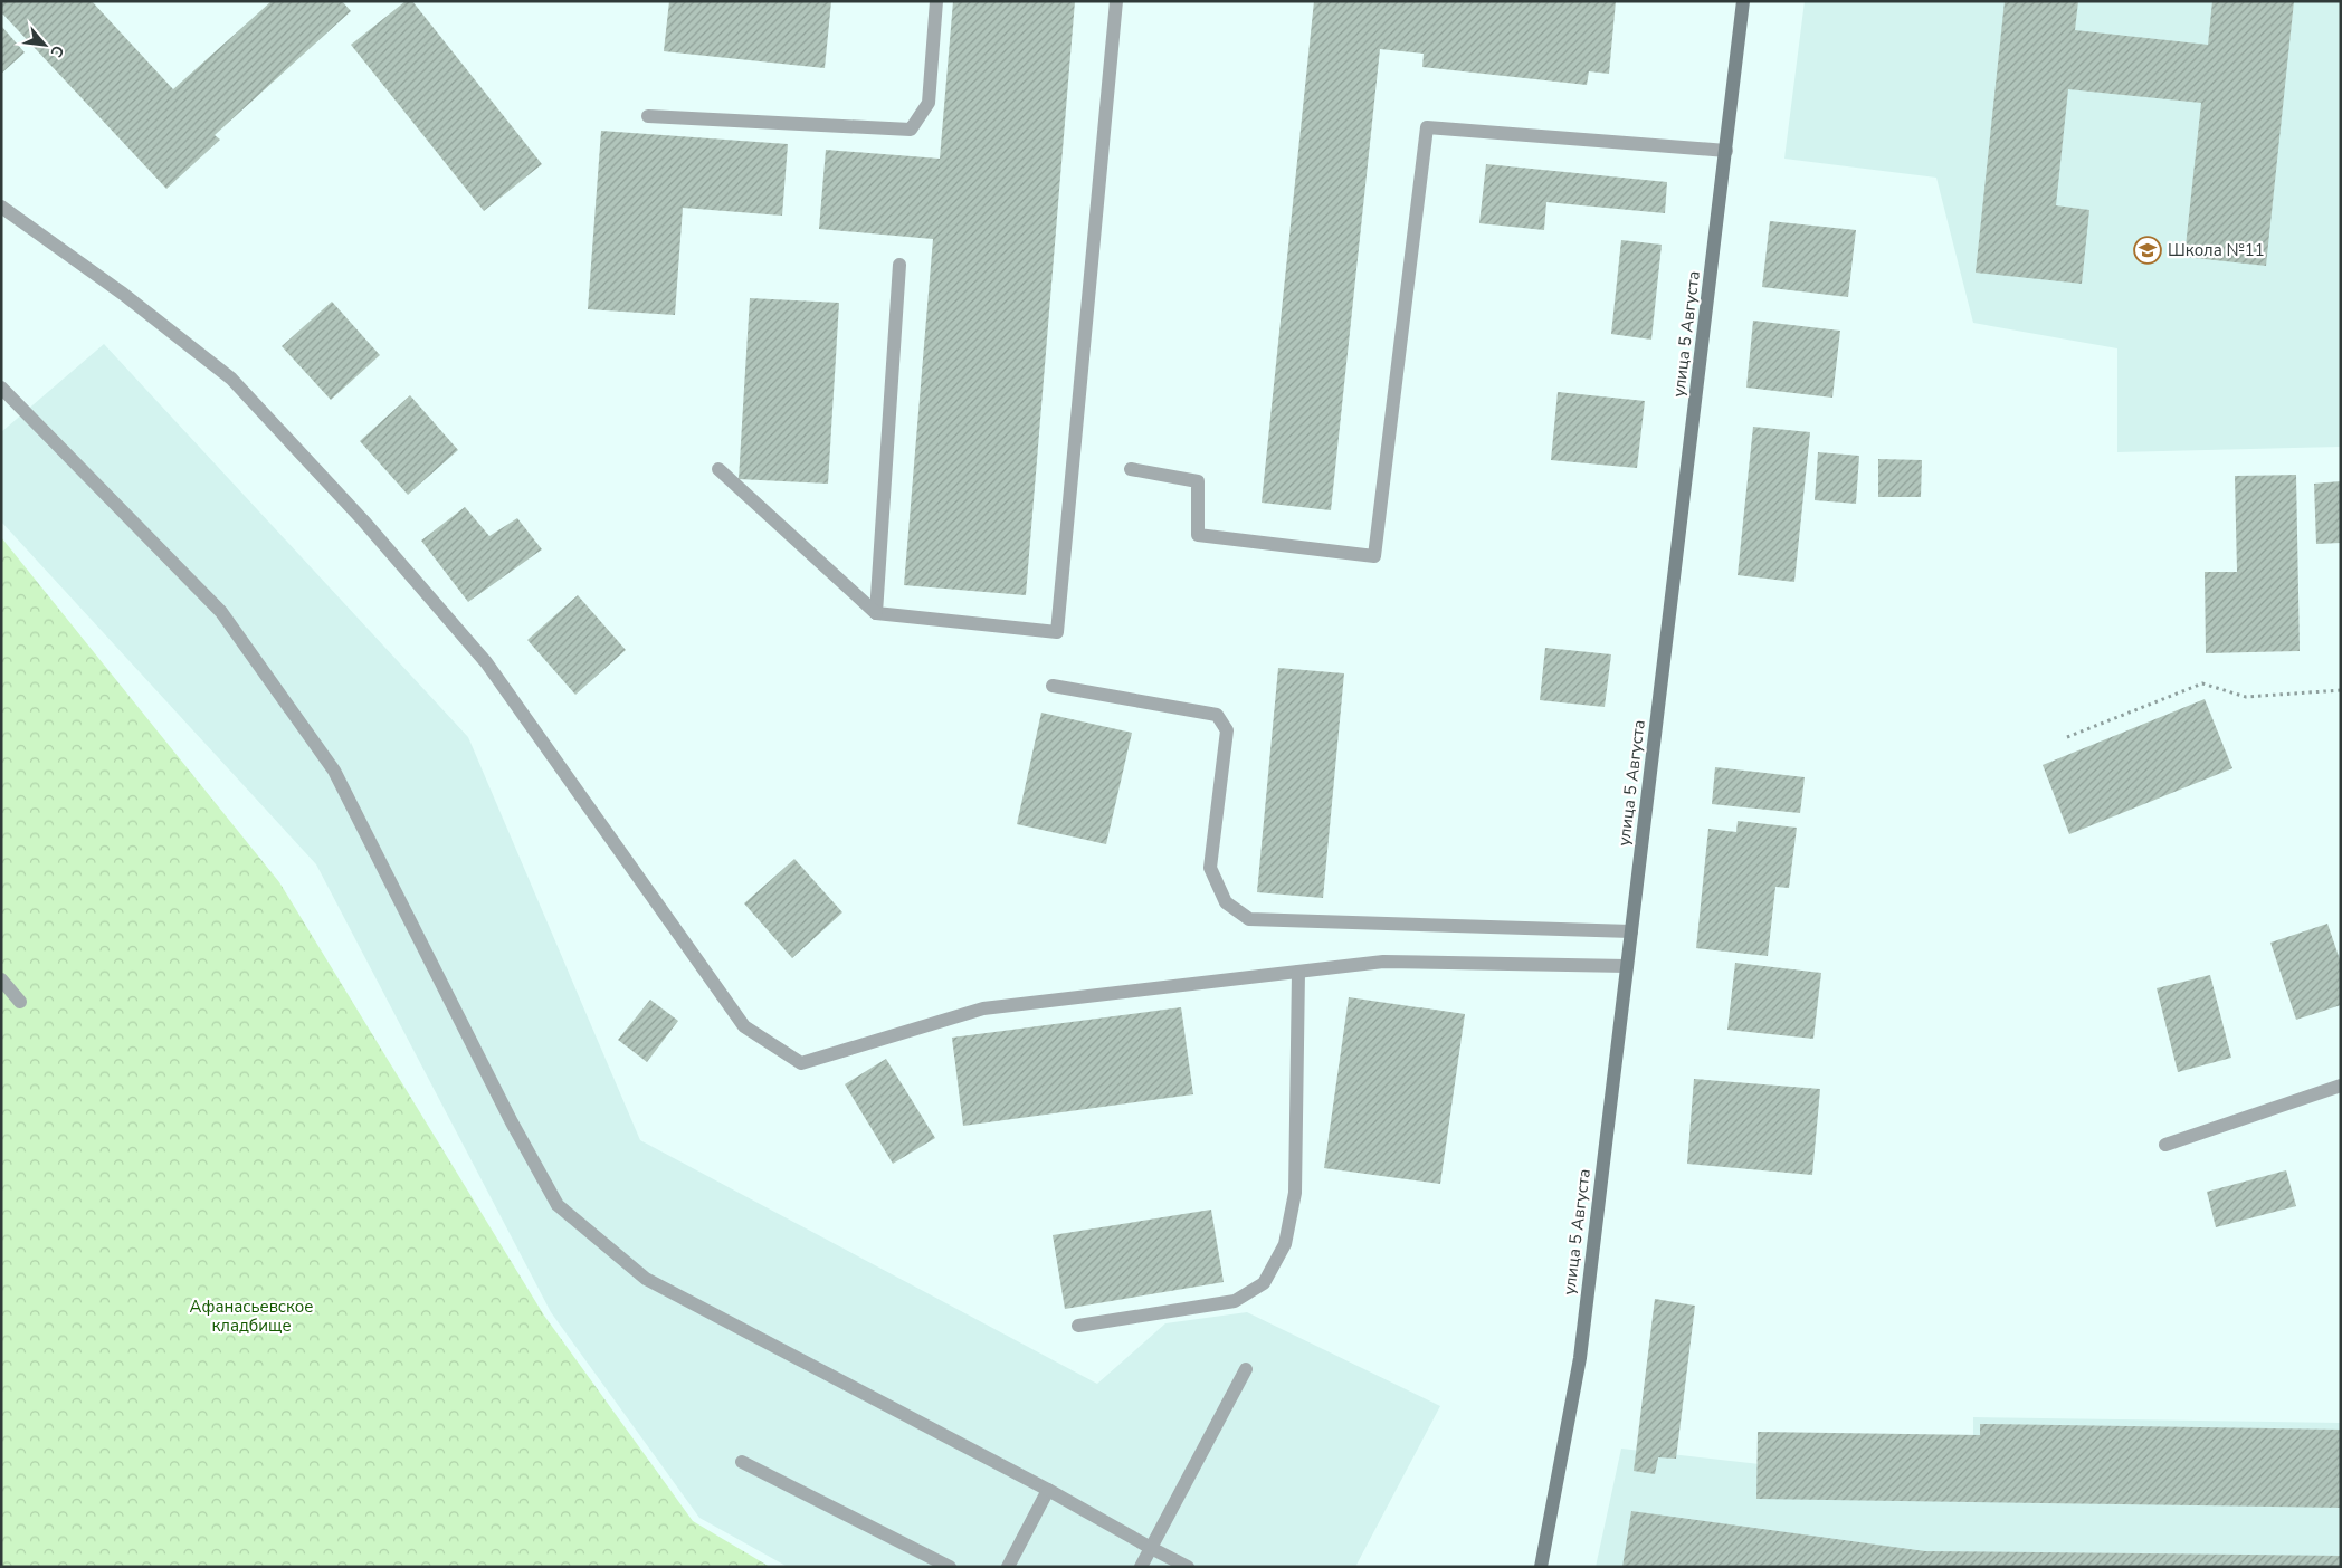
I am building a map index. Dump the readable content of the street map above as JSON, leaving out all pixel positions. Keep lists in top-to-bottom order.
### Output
{
  "streets": {
    "main road": ["улица 5 Августа"]
  },
  "parks": ["Афанасьевское кладбище"],
  "places": {
    "school or university": ["Школа №11"]
  },
  "north": "bottom right"
}
